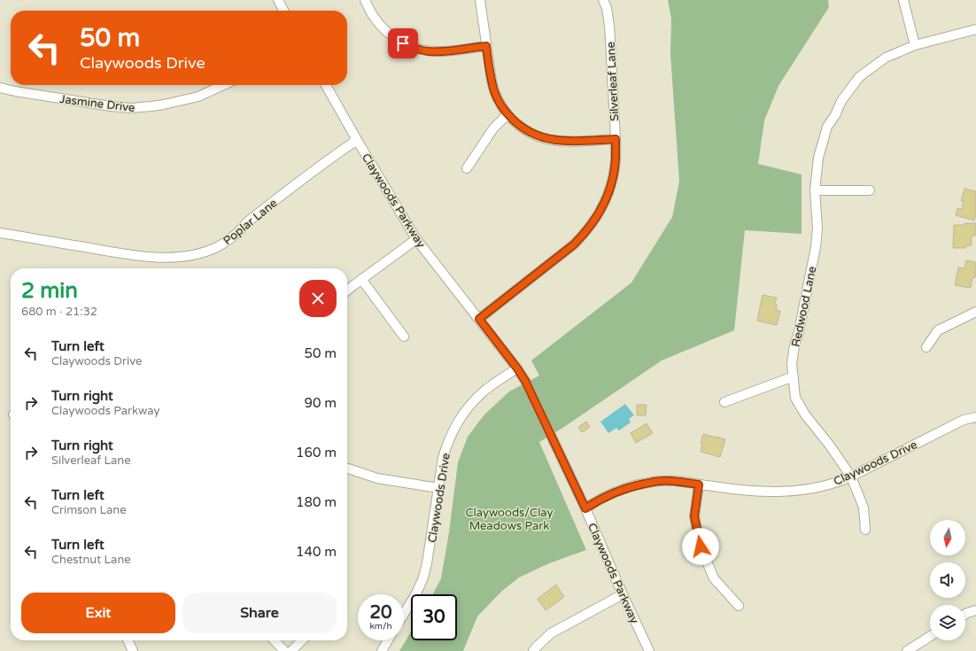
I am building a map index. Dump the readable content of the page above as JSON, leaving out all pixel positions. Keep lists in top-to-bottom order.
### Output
{
  "streets": {
    "street": [
      "Silverleaf Lane",
      "Jasmine Drive",
      "Claywoods Parkway",
      "Poplar Lane",
      "Redwood Lane",
      "Claywoods Drive"
    ]
  },
  "crossings": [
    ["Silverleaf Lane", "Claywoods Parkway"],
    ["Claywoods Parkway", "Poplar Lane"],
    ["Claywoods Parkway", "Claywoods Drive"],
    ["Redwood Lane", "Claywoods Drive"]
  ],
  "parks": ["Claywoods/Clay Meadows Park"],
  "north": "bottom",
  "page": {
    "turn": ["50 m", "Claywoods Drive"],
    "heading": ["2 min", "680 m · 21:32"],
    "list": [
      {
        "name": "Turn left",
        "note": "Claywoods Drive",
        "value": "50 m"
      },
      {
        "name": "Turn right",
        "note": "Claywoods Parkway",
        "value": "90 m"
      },
      {
        "name": "Turn right",
        "note": "Silverleaf Lane",
        "value": "160 m"
      },
      {
        "name": "Turn left",
        "note": "Crimson Lane",
        "value": "180 m"
      },
      {
        "name": "Turn left",
        "note": "Chestnut Lane",
        "value": "140 m"
      }
    ],
    "buttons": ["Exit", "Share"],
    "speed": "20 km/h",
    "limit": "30"
  }
}
